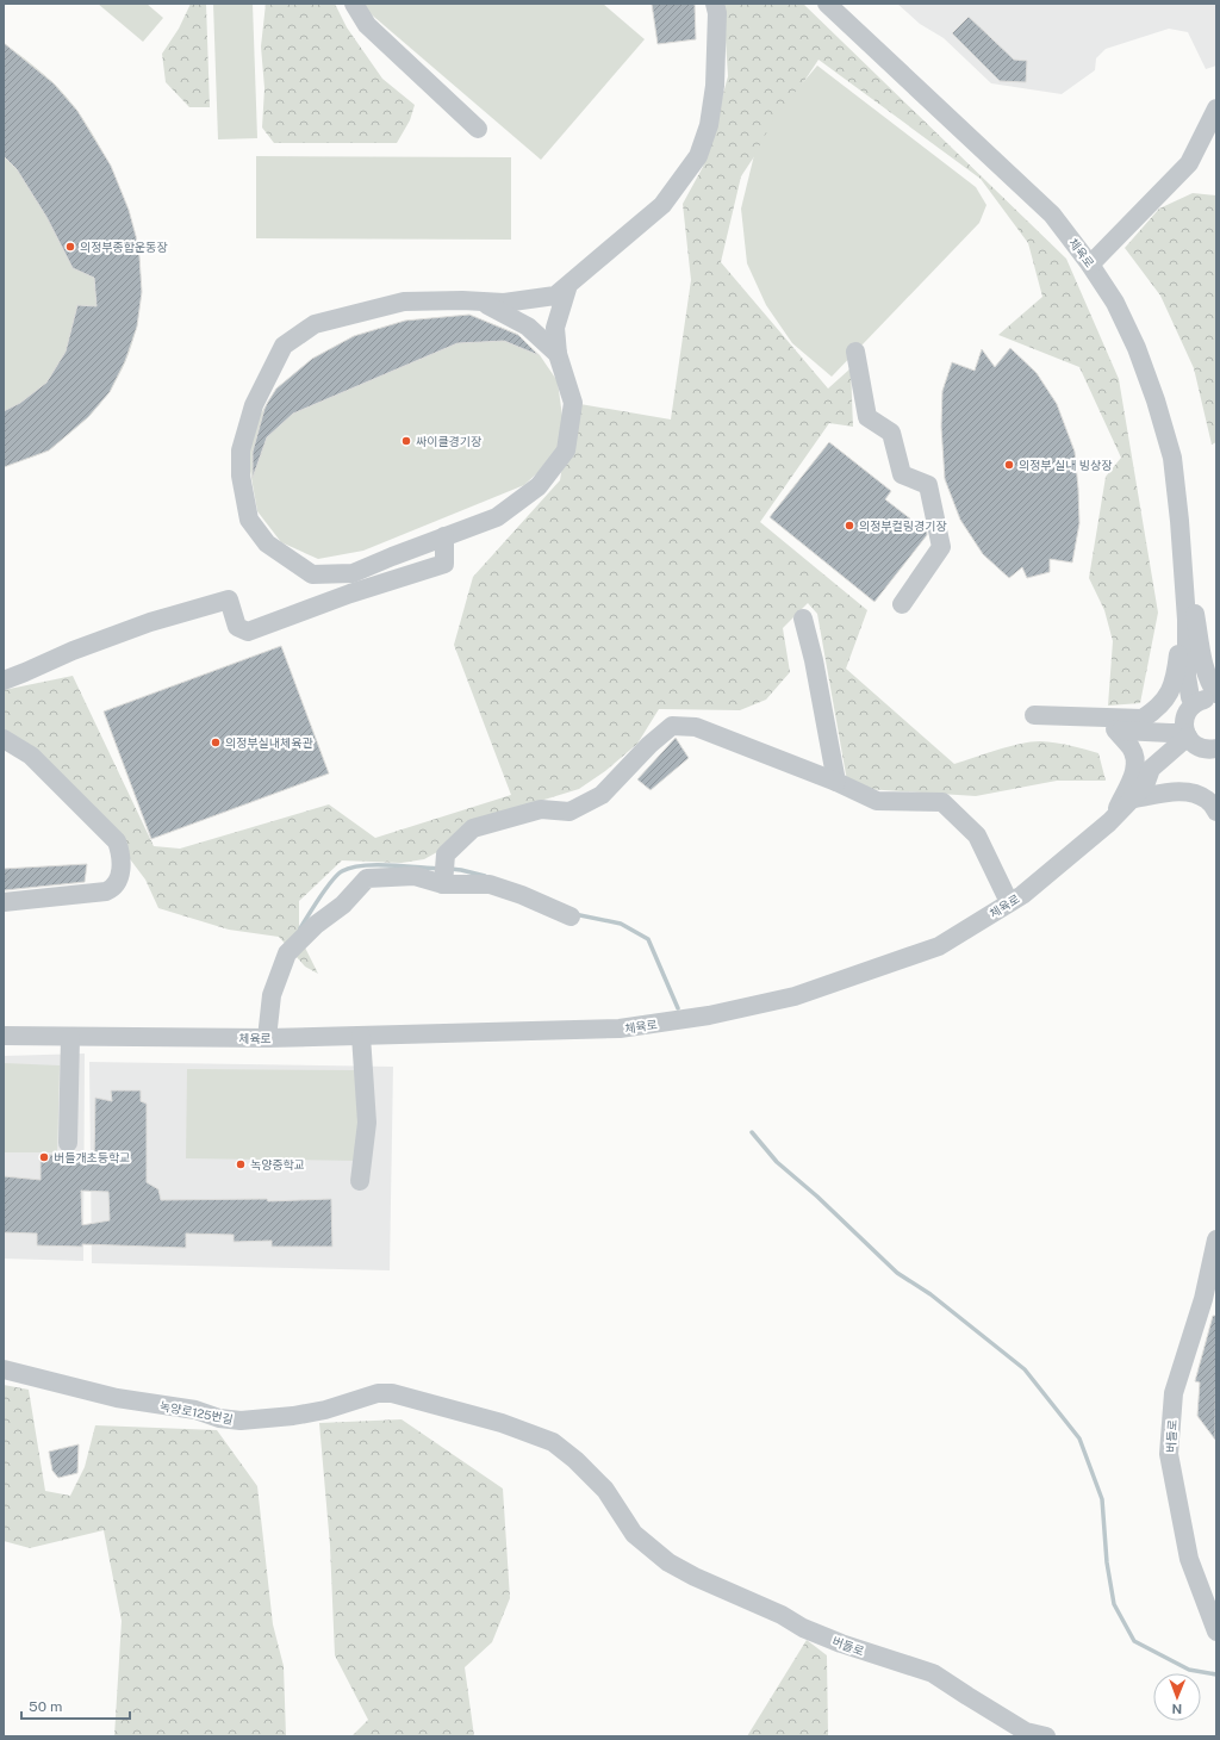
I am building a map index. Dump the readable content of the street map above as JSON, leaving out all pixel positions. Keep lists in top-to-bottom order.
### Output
{
  "streets": {
    "street": ["체육로", "녹양로125번길", "버들로"]
  },
  "crossings": [
    ["녹양로125번길", "버들로"]
  ],
  "places": [
    "의정부종합운동장",
    "싸이클경기장",
    "의정부 실내 빙상장",
    "의정부컬링경기장",
    "의정부실내체육관",
    "버들개초등학교",
    "녹양중학교"
  ],
  "scale_bar": "50 m",
  "north": "bottom"
}
